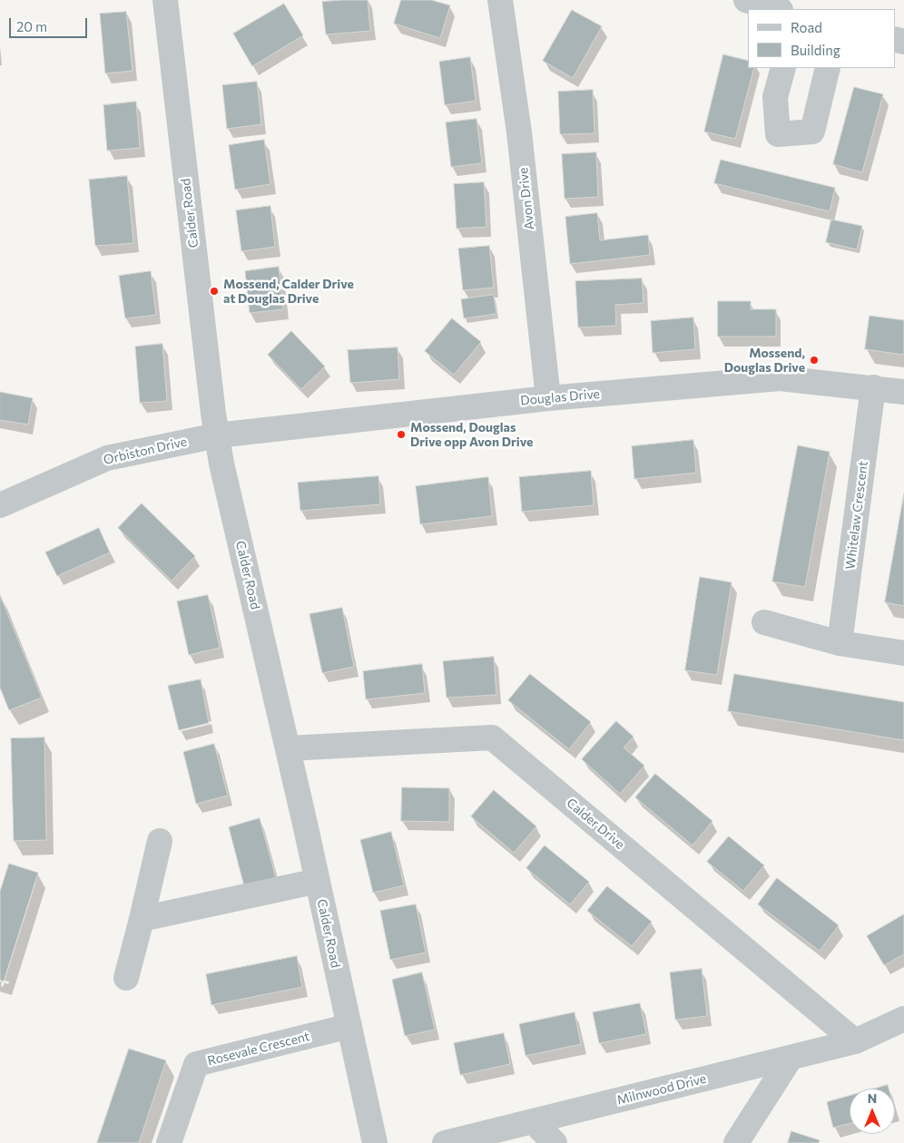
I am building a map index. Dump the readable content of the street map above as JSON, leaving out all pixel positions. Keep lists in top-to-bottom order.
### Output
{
  "streets": {
    "street": [
      "Avon Drive",
      "Calder Road",
      "Douglas Drive",
      "Orbiston Drive",
      "Whitelaw Crescent",
      "Calder Drive",
      "Rosevale Crescent",
      "Milnwood Drive"
    ]
  },
  "crossings": [
    ["Avon Drive", "Douglas Drive"],
    ["Calder Road", "Douglas Drive"],
    ["Calder Road", "Orbiston Drive"],
    ["Calder Road", "Calder Drive"],
    ["Calder Road", "Rosevale Crescent"],
    ["Douglas Drive", "Orbiston Drive"],
    ["Douglas Drive", "Whitelaw Crescent"],
    ["Calder Drive", "Milnwood Drive"]
  ],
  "places": ["Mossend, Calder Drive at Douglas Drive", "Mossend, Douglas Drive", "Mossend, Douglas Drive opp Avon Drive"],
  "legend": ["Road", "Building"],
  "scale_bar": "20 m",
  "north": "top"
}
